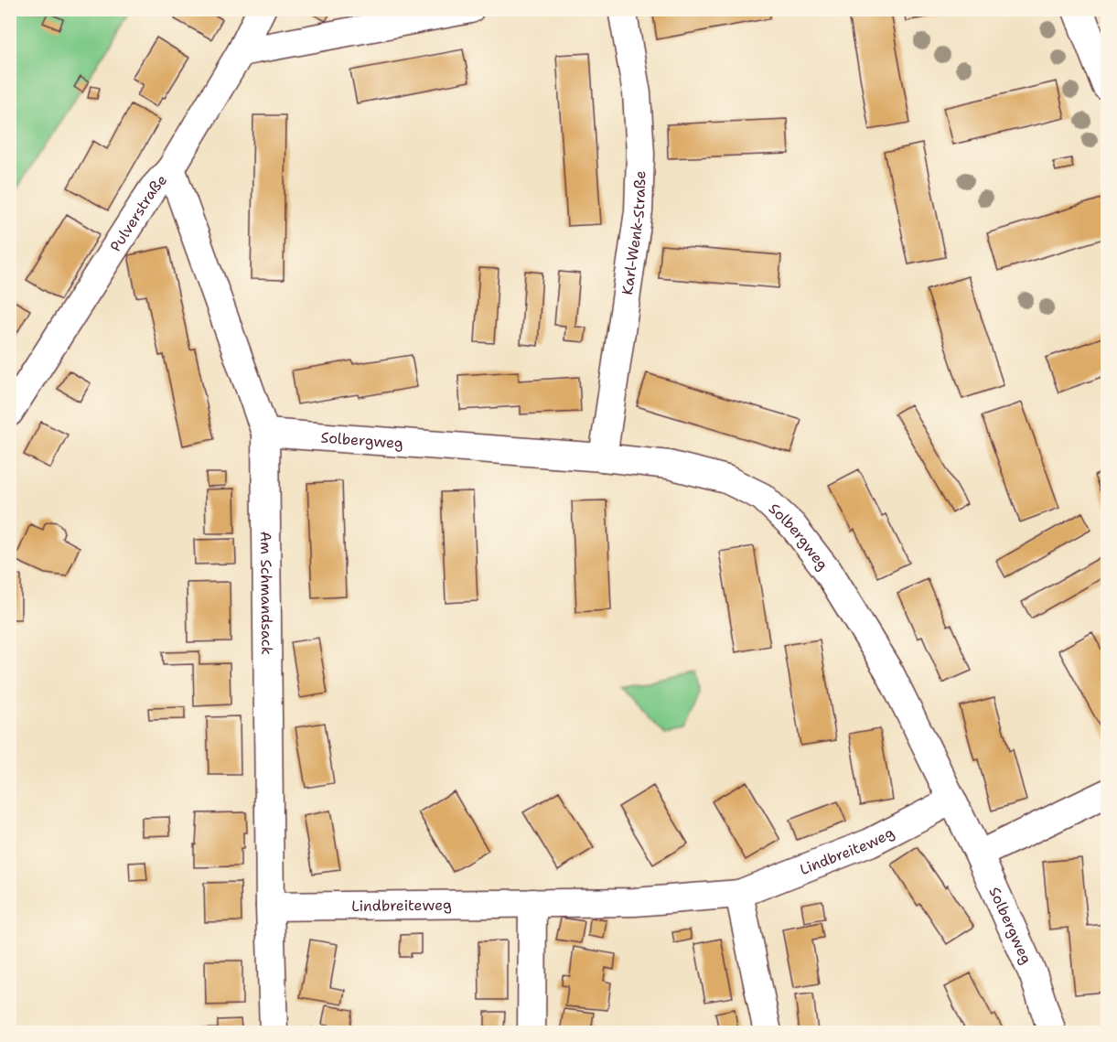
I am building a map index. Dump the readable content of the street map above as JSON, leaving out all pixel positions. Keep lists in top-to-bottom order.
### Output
{
  "streets": {
    "street": [
      "Pulverstraße",
      "Karl-Wenk-Straße",
      "Solbergweg",
      "Am Schmandsack",
      "Lindbreiteweg"
    ]
  },
  "crossings": [
    ["Pulverstraße", "Am Schmandsack"],
    ["Karl-Wenk-Straße", "Solbergweg"],
    ["Solbergweg", "Am Schmandsack"],
    ["Solbergweg", "Lindbreiteweg"],
    ["Am Schmandsack", "Lindbreiteweg"]
  ]
}
